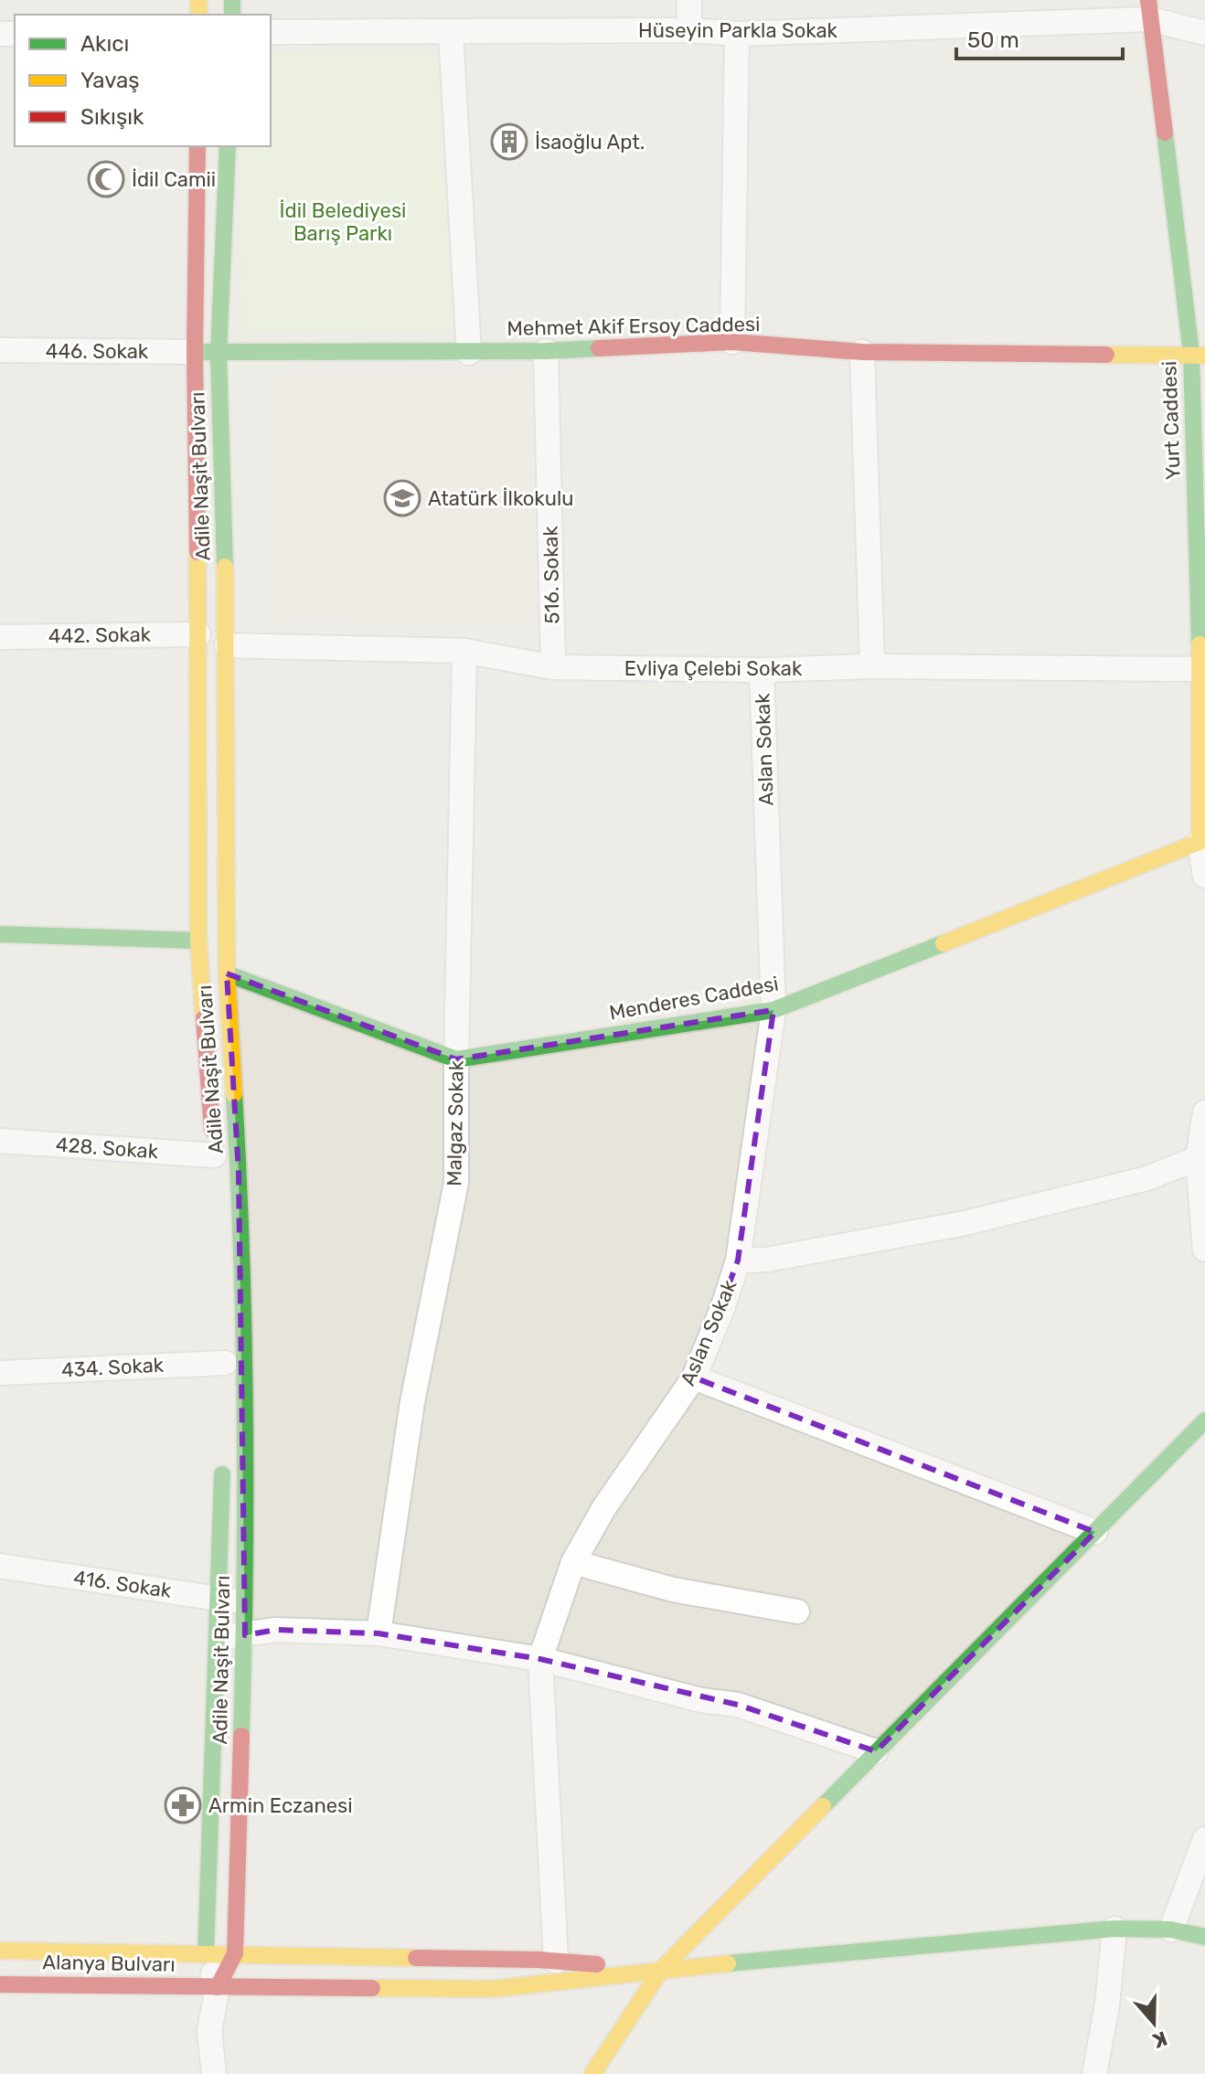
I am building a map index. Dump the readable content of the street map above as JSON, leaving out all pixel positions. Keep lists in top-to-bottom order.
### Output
{
  "streets": {
    "main road": [
      "Mehmet Akif Ersoy Caddesi",
      "Yurt Caddesi",
      "Adile Naşit Bulvarı",
      "Menderes Caddesi",
      "Alanya Bulvarı"
    ],
    "street": [
      "Hüseyin Parkla Sokak",
      "446. Sokak",
      "516. Sokak",
      "442. Sokak",
      "Evliya Çelebi Sokak",
      "Aslan Sokak",
      "Malgaz Sokak",
      "428. Sokak",
      "434. Sokak",
      "416. Sokak"
    ]
  },
  "crossings": [
    ["Hüseyin Parkla Sokak", "Yurt Caddesi"],
    ["Mehmet Akif Ersoy Caddesi", "446. Sokak"],
    ["Mehmet Akif Ersoy Caddesi", "Yurt Caddesi"],
    ["Mehmet Akif Ersoy Caddesi", "Adile Naşit Bulvarı"],
    ["Mehmet Akif Ersoy Caddesi", "516. Sokak"],
    ["446. Sokak", "Adile Naşit Bulvarı"],
    ["Yurt Caddesi", "Evliya Çelebi Sokak"],
    ["Yurt Caddesi", "Menderes Caddesi"],
    ["Adile Naşit Bulvarı", "442. Sokak"],
    ["Adile Naşit Bulvarı", "Evliya Çelebi Sokak"],
    ["Adile Naşit Bulvarı", "Menderes Caddesi"],
    ["Adile Naşit Bulvarı", "428. Sokak"],
    ["Adile Naşit Bulvarı", "416. Sokak"],
    ["Adile Naşit Bulvarı", "Alanya Bulvarı"],
    ["516. Sokak", "Evliya Çelebi Sokak"],
    ["Evliya Çelebi Sokak", "Aslan Sokak"],
    ["Evliya Çelebi Sokak", "Malgaz Sokak"],
    ["Aslan Sokak", "Menderes Caddesi"],
    ["Aslan Sokak", "Alanya Bulvarı"],
    ["Menderes Caddesi", "Malgaz Sokak"]
  ],
  "parks": ["İdil Belediyesi Barış Parkı"],
  "places": {
    "building": ["İsaoğlu Apt."],
    "mosque": ["İdil Camii"],
    "school or university": ["Atatürk İlkokulu"],
    "pharmacy": ["Armin Eczanesi"]
  },
  "legend": ["Akıcı", "Yavaş", "Sıkışık"],
  "scale_bar": "50 m",
  "north": "bottom"
}
